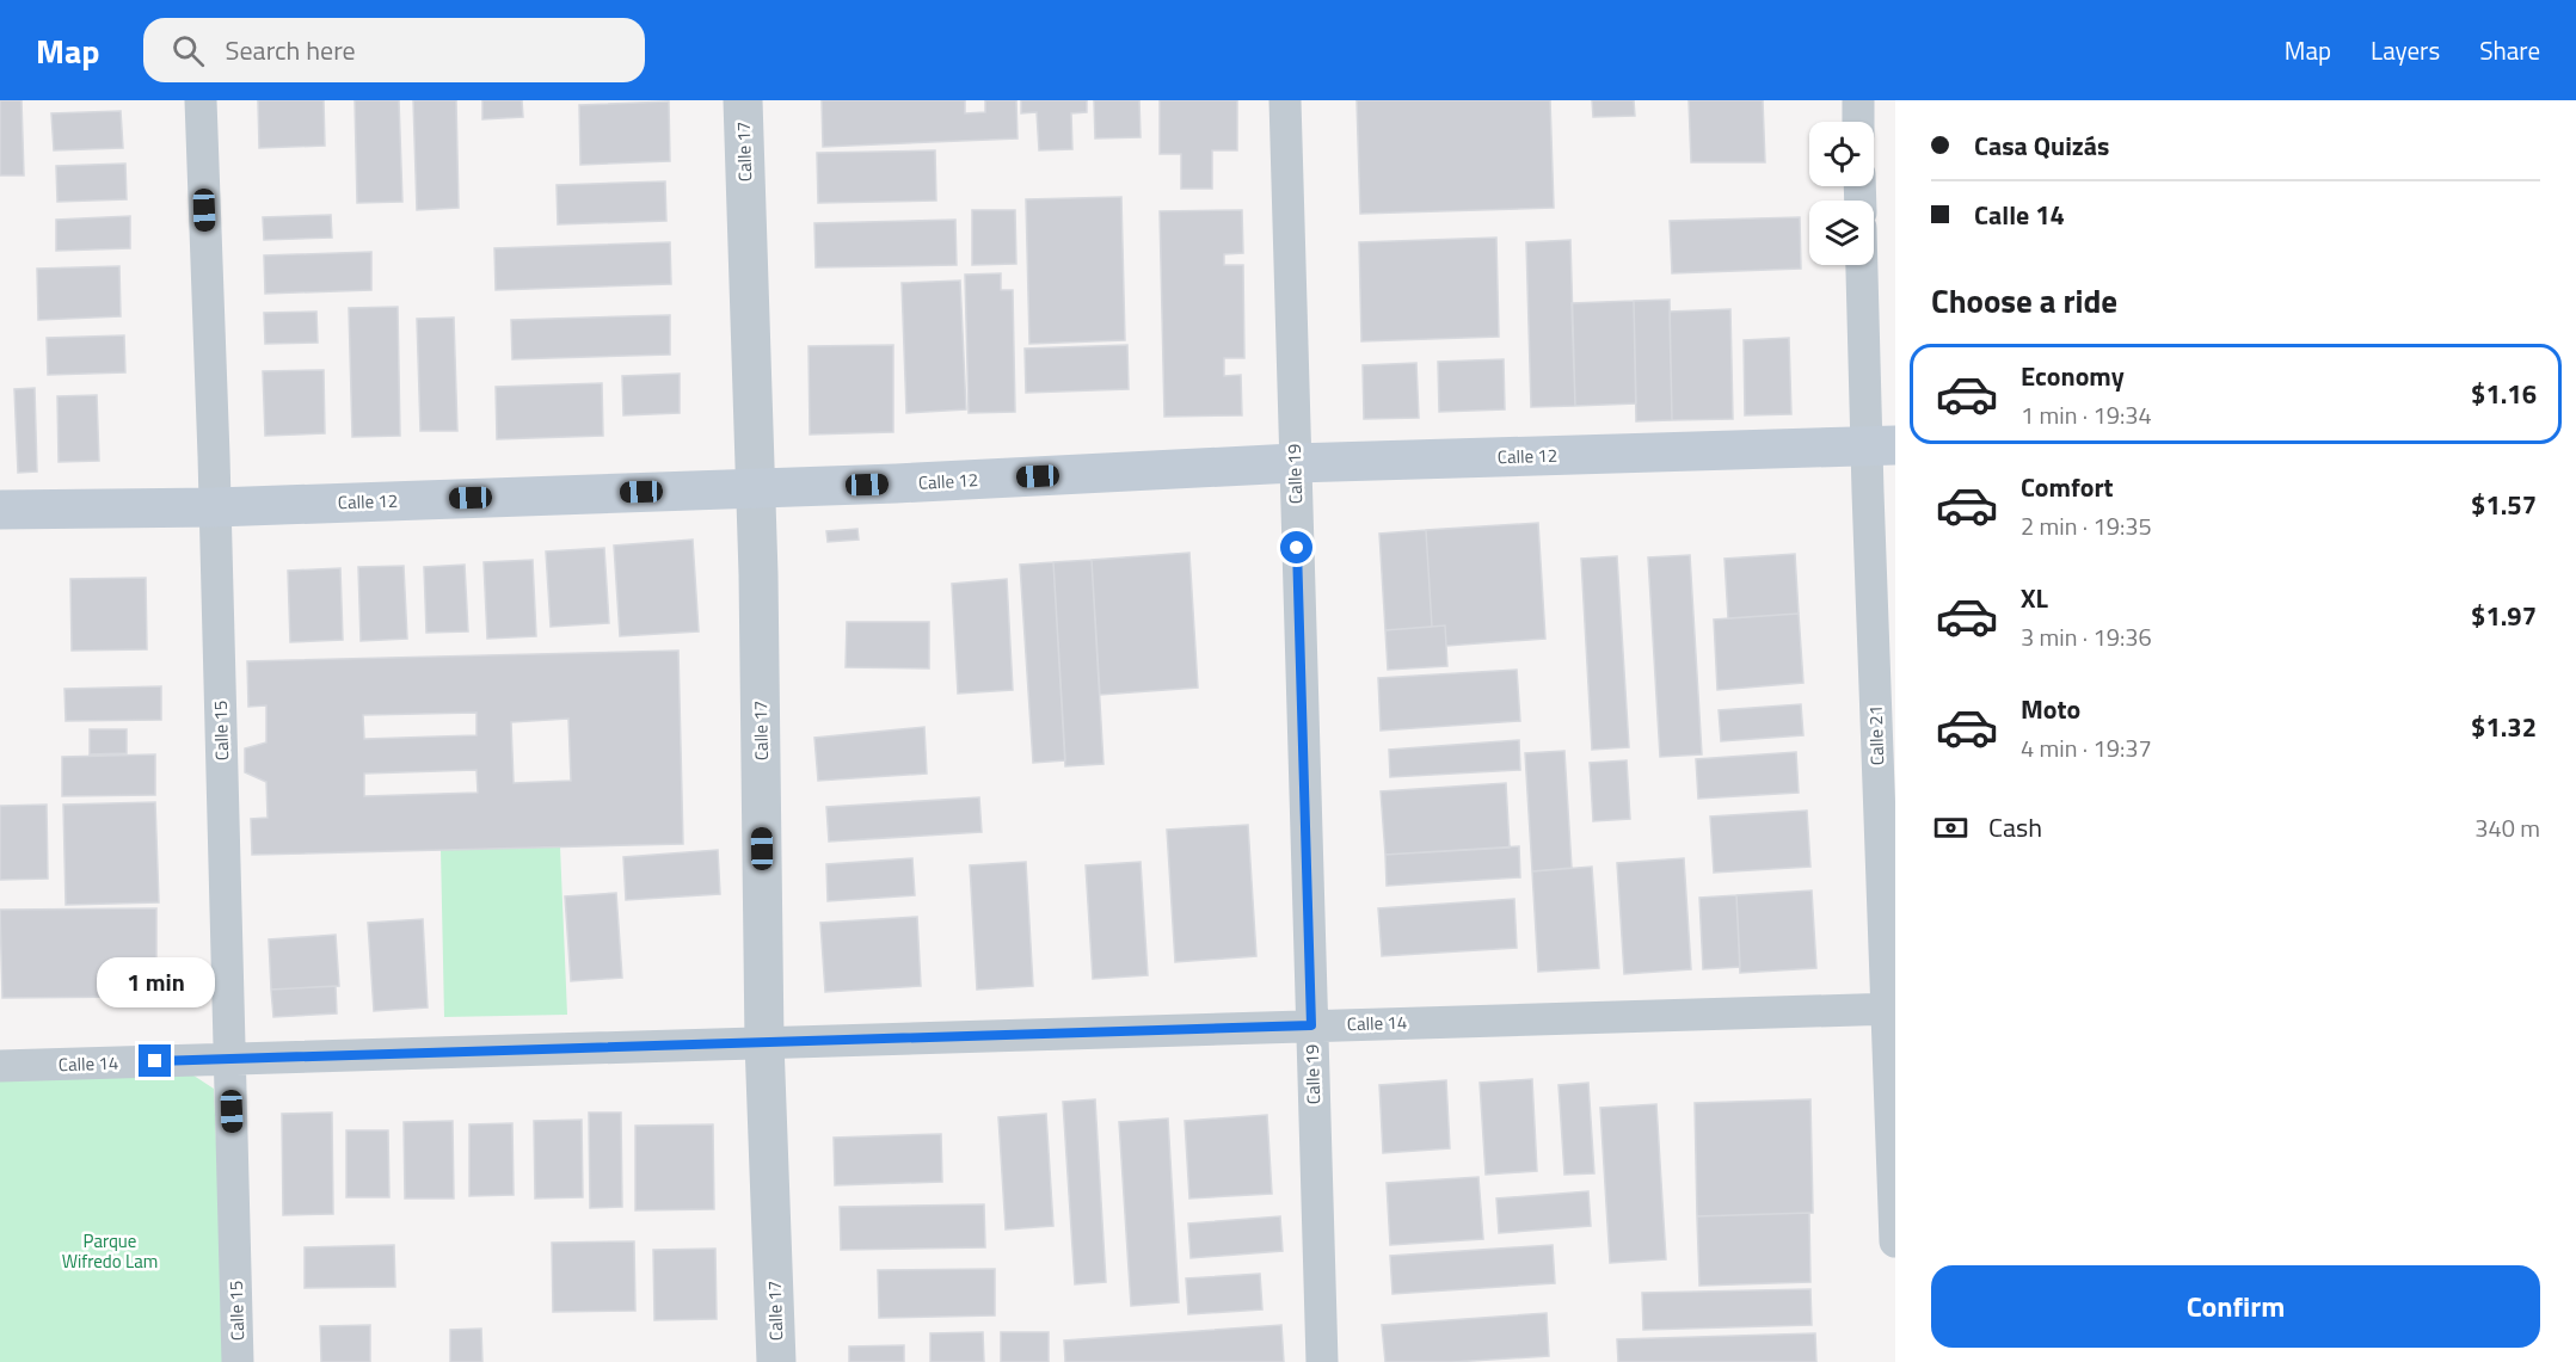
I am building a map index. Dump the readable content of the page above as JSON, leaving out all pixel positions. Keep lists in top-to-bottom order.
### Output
{
  "streets": {
    "main road": ["Calle 12"],
    "street": [
      "Calle 17",
      "Calle 19",
      "Calle 15",
      "Calle 21",
      "Calle 14"
    ]
  },
  "crossings": [
    ["Calle 17", "Calle 12"],
    ["Calle 17", "Calle 14"],
    ["Calle 12", "Calle 19"],
    ["Calle 12", "Calle 15"],
    ["Calle 12", "Calle 21"],
    ["Calle 19", "Calle 14"],
    ["Calle 15", "Calle 14"],
    ["Calle 21", "Calle 14"]
  ],
  "parks": ["Parque Wifredo Lam"],
  "page": {
    "header": "Map",
    "search": "Search here",
    "nav": ["Map", "Layers", "Share"],
    "banner": ["Casa Quizás", "Calle 14"],
    "heading": "Choose a ride",
    "list": [
      {
        "name": "Economy",
        "note": "1 min · 19:34",
        "value": "$1.16"
      },
      {
        "name": "Comfort",
        "note": "2 min · 19:35",
        "value": "$1.57"
      },
      {
        "name": "XL",
        "note": "3 min · 19:36",
        "value": "$1.97"
      },
      {
        "name": "Moto",
        "note": "4 min · 19:37",
        "value": "$1.32"
      }
    ],
    "pay": ["Cash", "340 m"],
    "bubble": "1 min",
    "buttons": "Confirm"
  }
}
